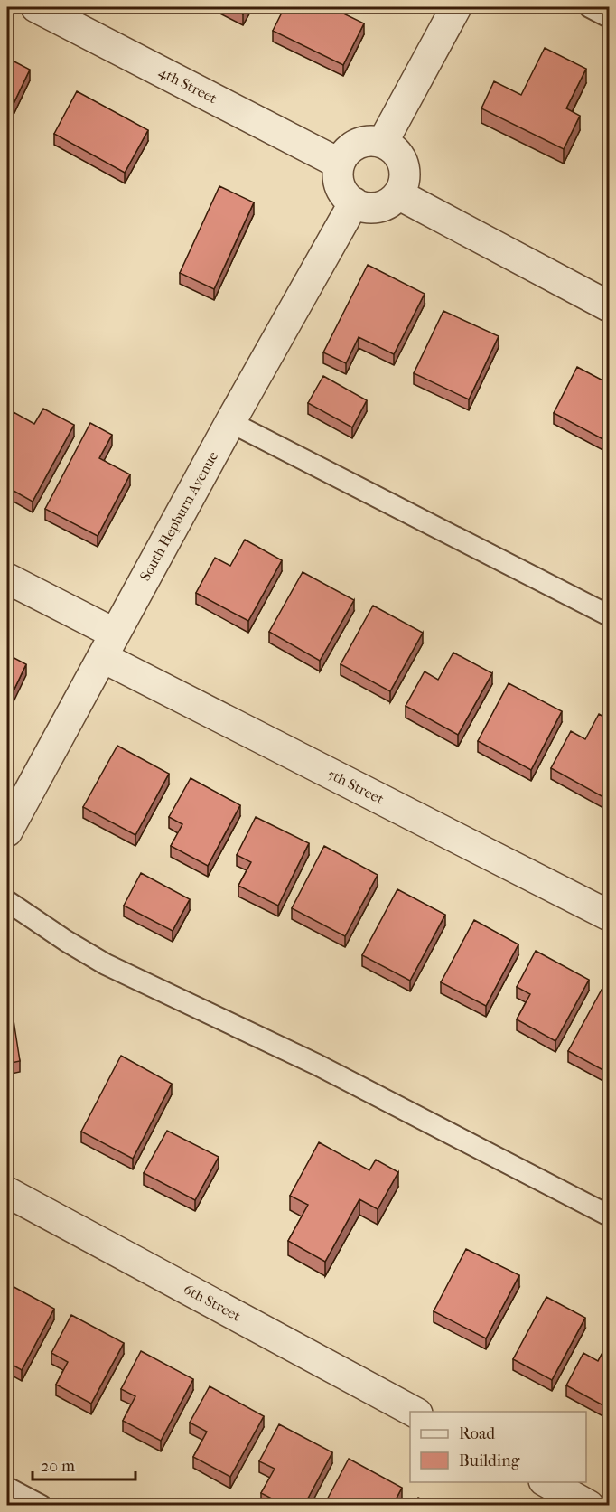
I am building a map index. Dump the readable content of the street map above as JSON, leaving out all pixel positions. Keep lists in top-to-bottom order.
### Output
{
  "streets": {
    "street": [
      "4th Street",
      "South Hepburn Avenue",
      "5th Street",
      "6th Street"
    ]
  },
  "crossings": [
    ["4th Street", "South Hepburn Avenue"],
    ["South Hepburn Avenue", "5th Street"]
  ],
  "legend": ["Road", "Building"],
  "scale_bar": "20 m"
}
